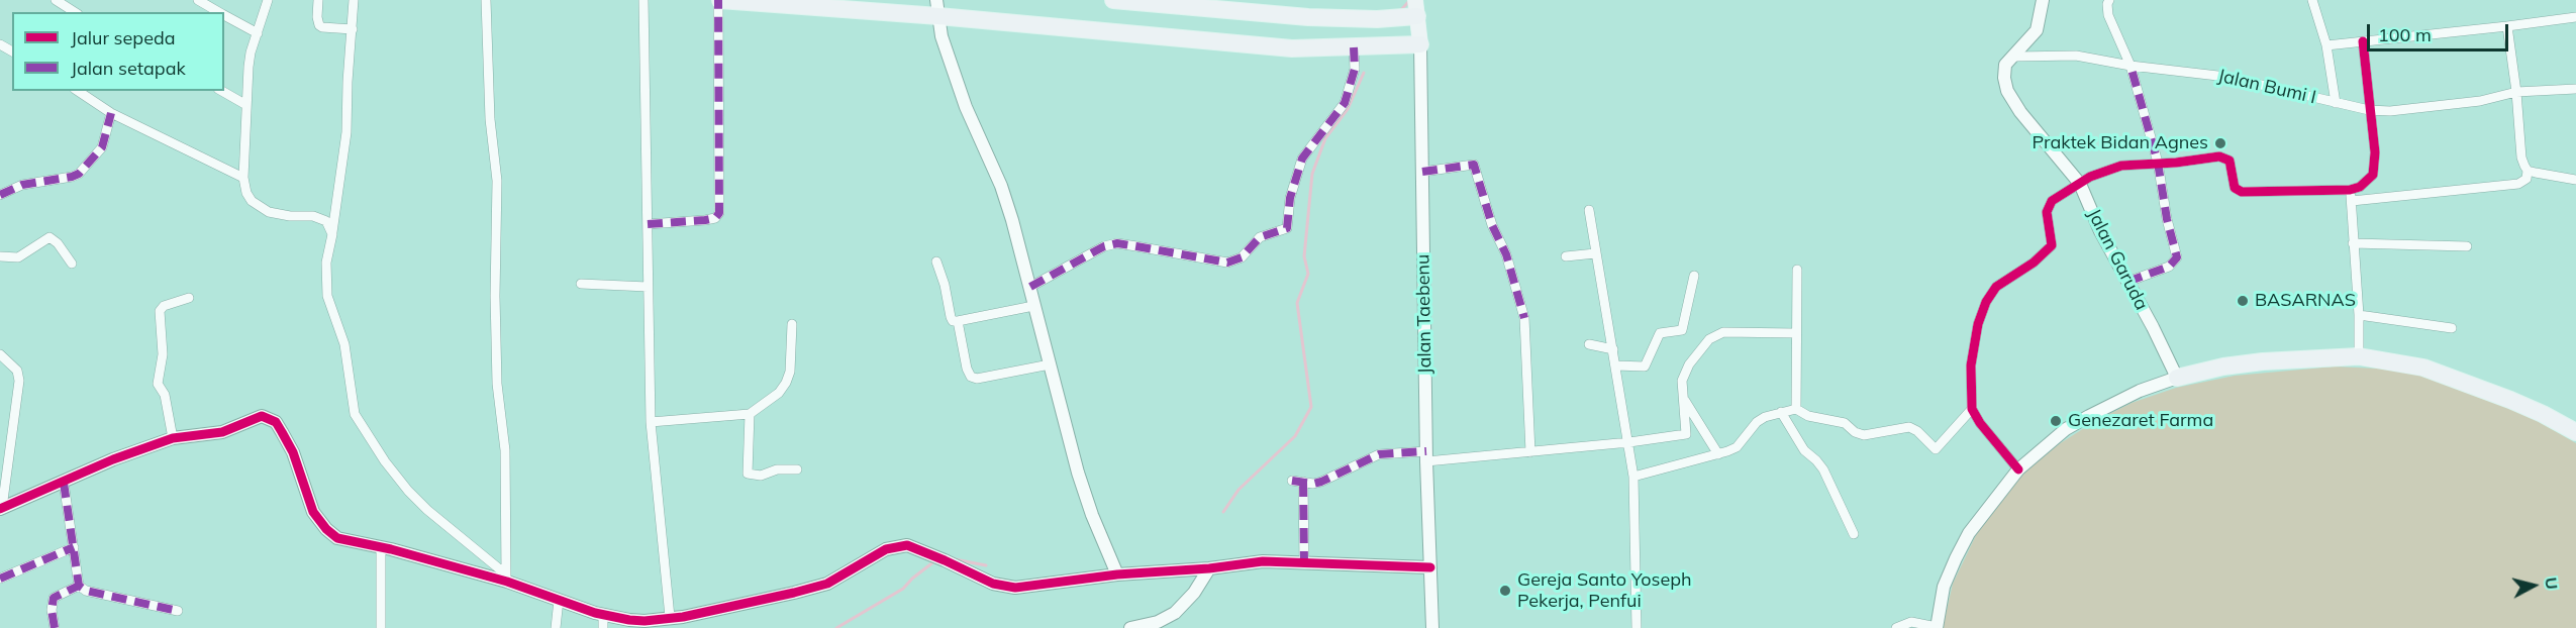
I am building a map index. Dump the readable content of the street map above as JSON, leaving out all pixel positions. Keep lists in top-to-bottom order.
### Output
{
  "streets": {
    "main road": ["Jalan Taebenu"],
    "street": ["Jalan Bumi I", "Jalan Garuda"]
  },
  "crossings": [
    ["Jalan Bumi I", "Jalan Garuda"]
  ],
  "places": [
    "Praktek Bidan Agnes",
    "BASARNAS",
    "Genezaret Farma",
    "Gereja Santo Yoseph Pekerja, Penfui"
  ],
  "legend": ["Jalur sepeda", "Jalan setapak"],
  "scale_bar": "100 m",
  "north": "right"
}
